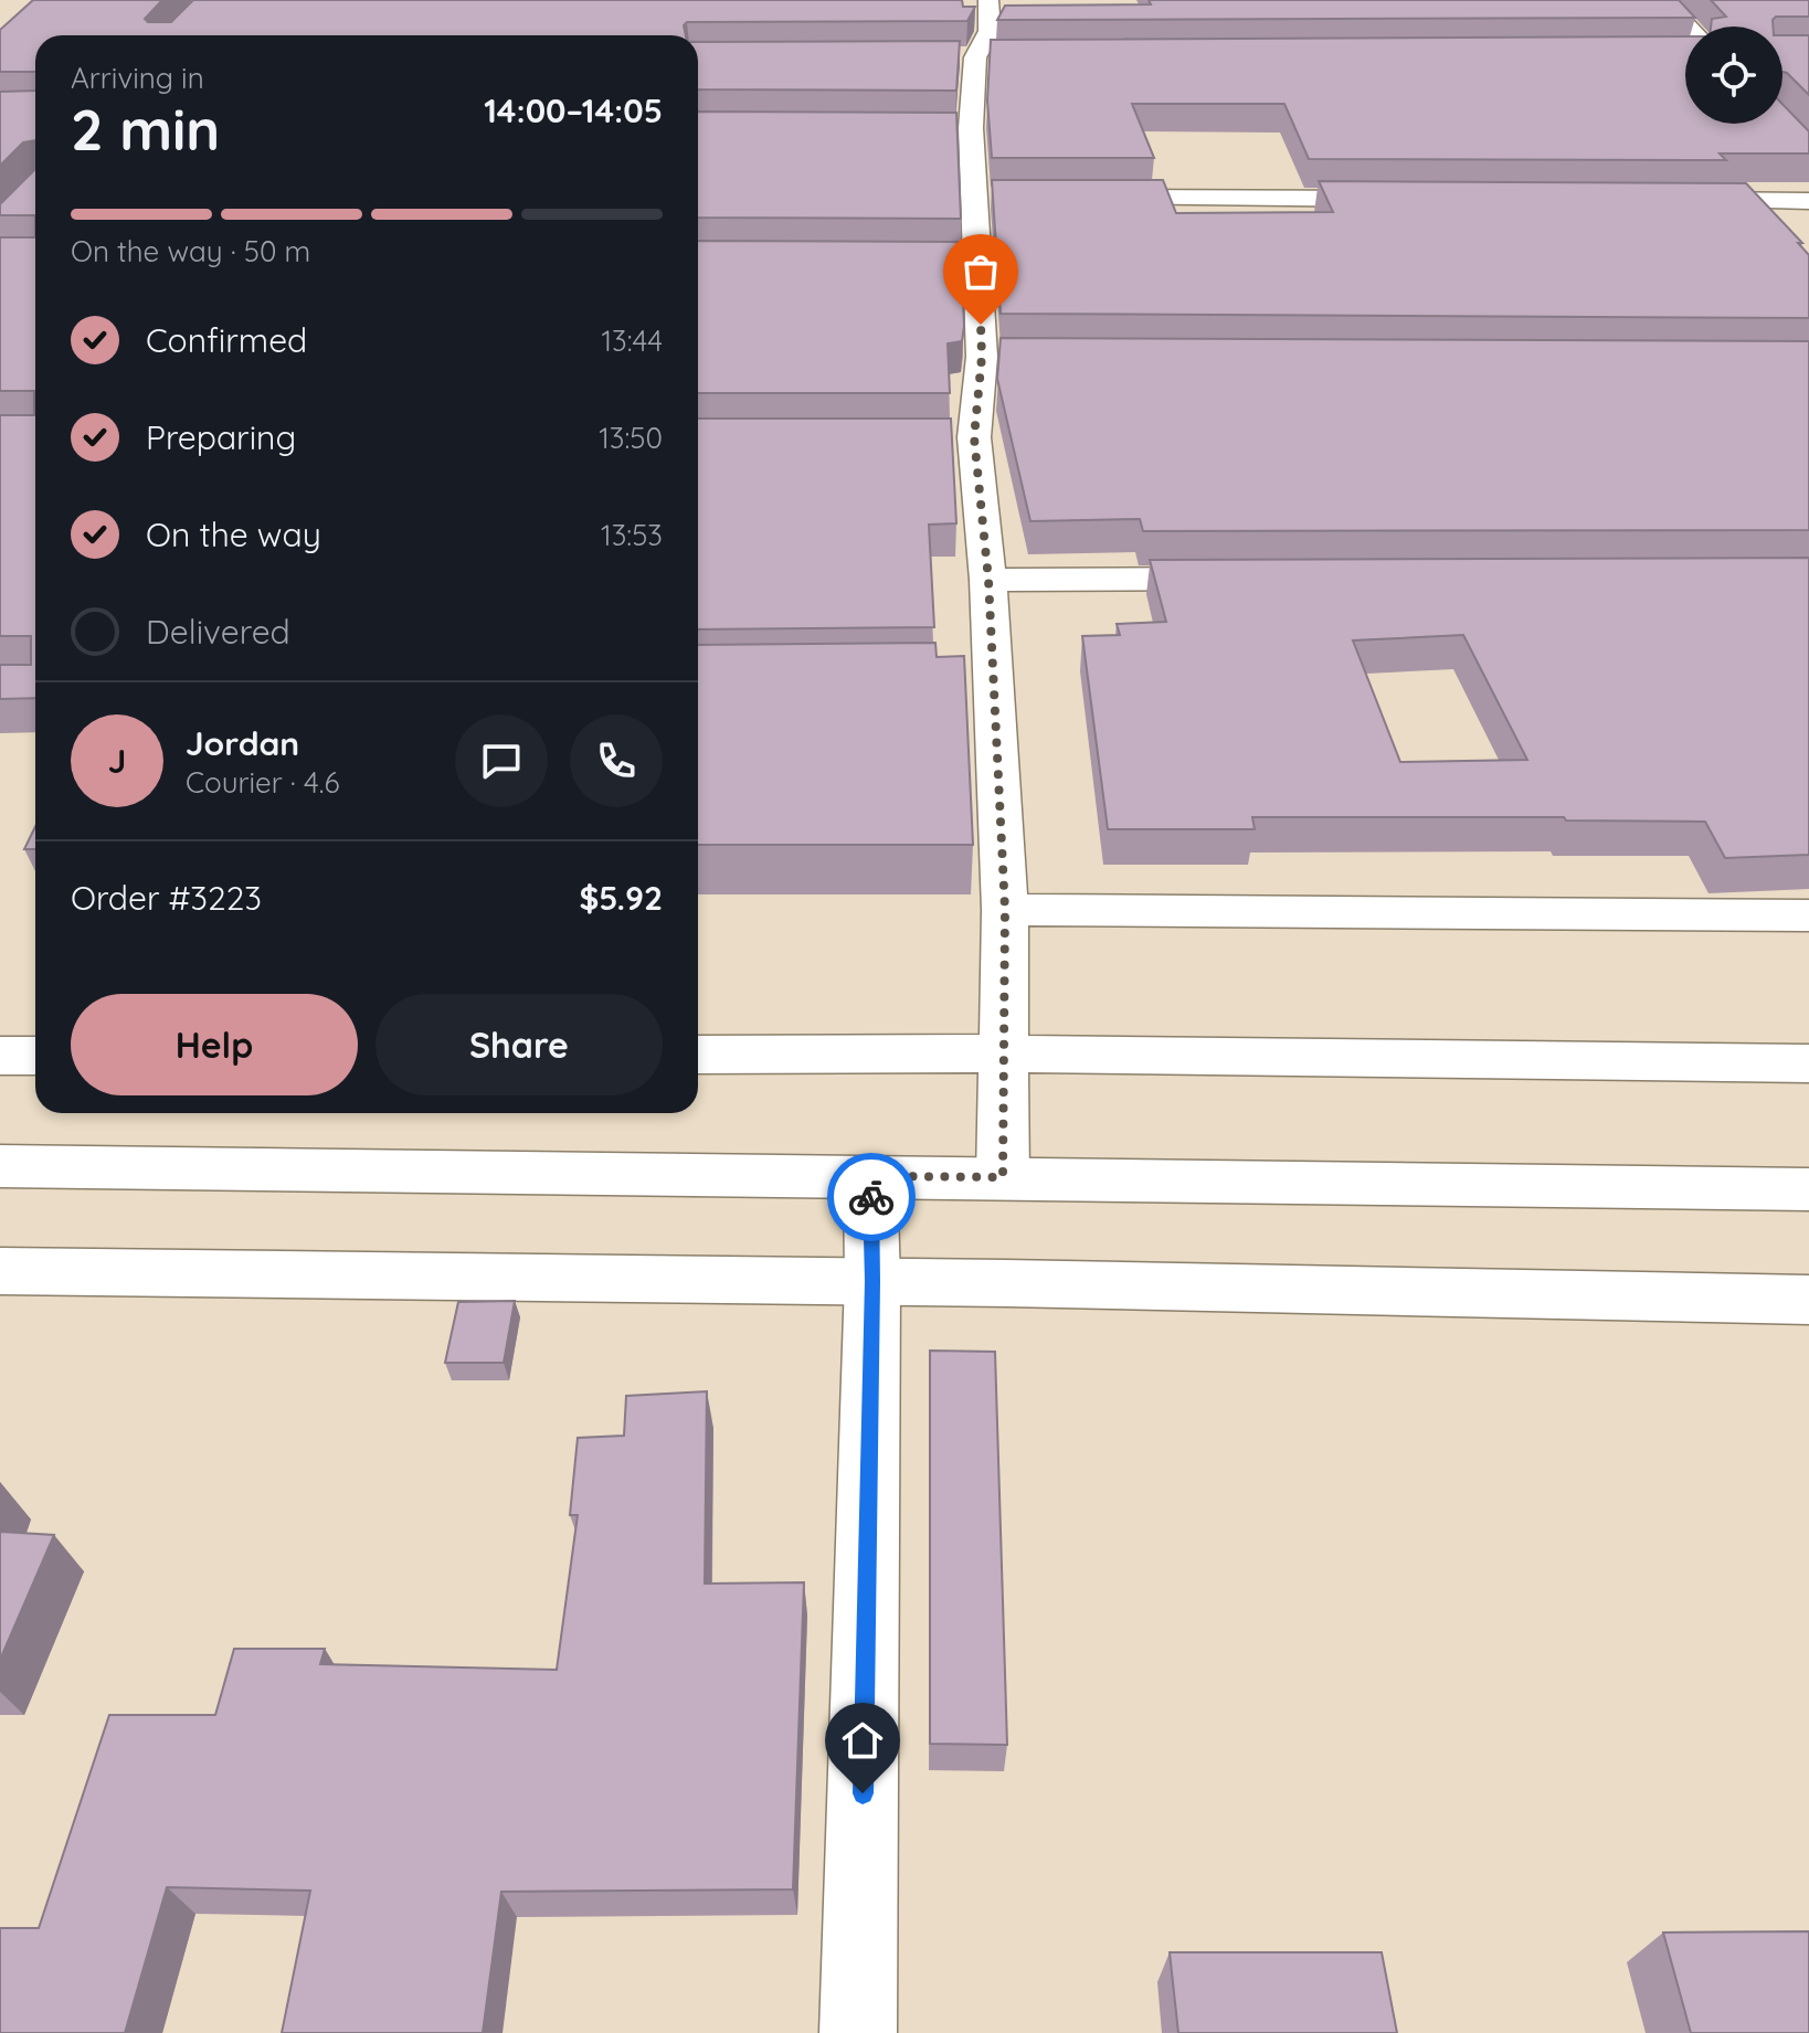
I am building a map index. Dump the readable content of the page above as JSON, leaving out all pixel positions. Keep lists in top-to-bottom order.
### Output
{
  "page": {
    "heading": ["2 min", "Arriving in", "14:00–14:05"],
    "panel": [
      "Jordan",
      "Courier · 4.6",
      "Order #3223",
      "$5.92"
    ],
    "bar": "On the way · 50 m",
    "list": [
      ["Confirmed", "13:44"],
      ["Preparing", "13:50"],
      ["On the way", "13:53"],
      "Delivered"
    ],
    "round": "J",
    "buttons": ["Help", "Share"]
  }
}
